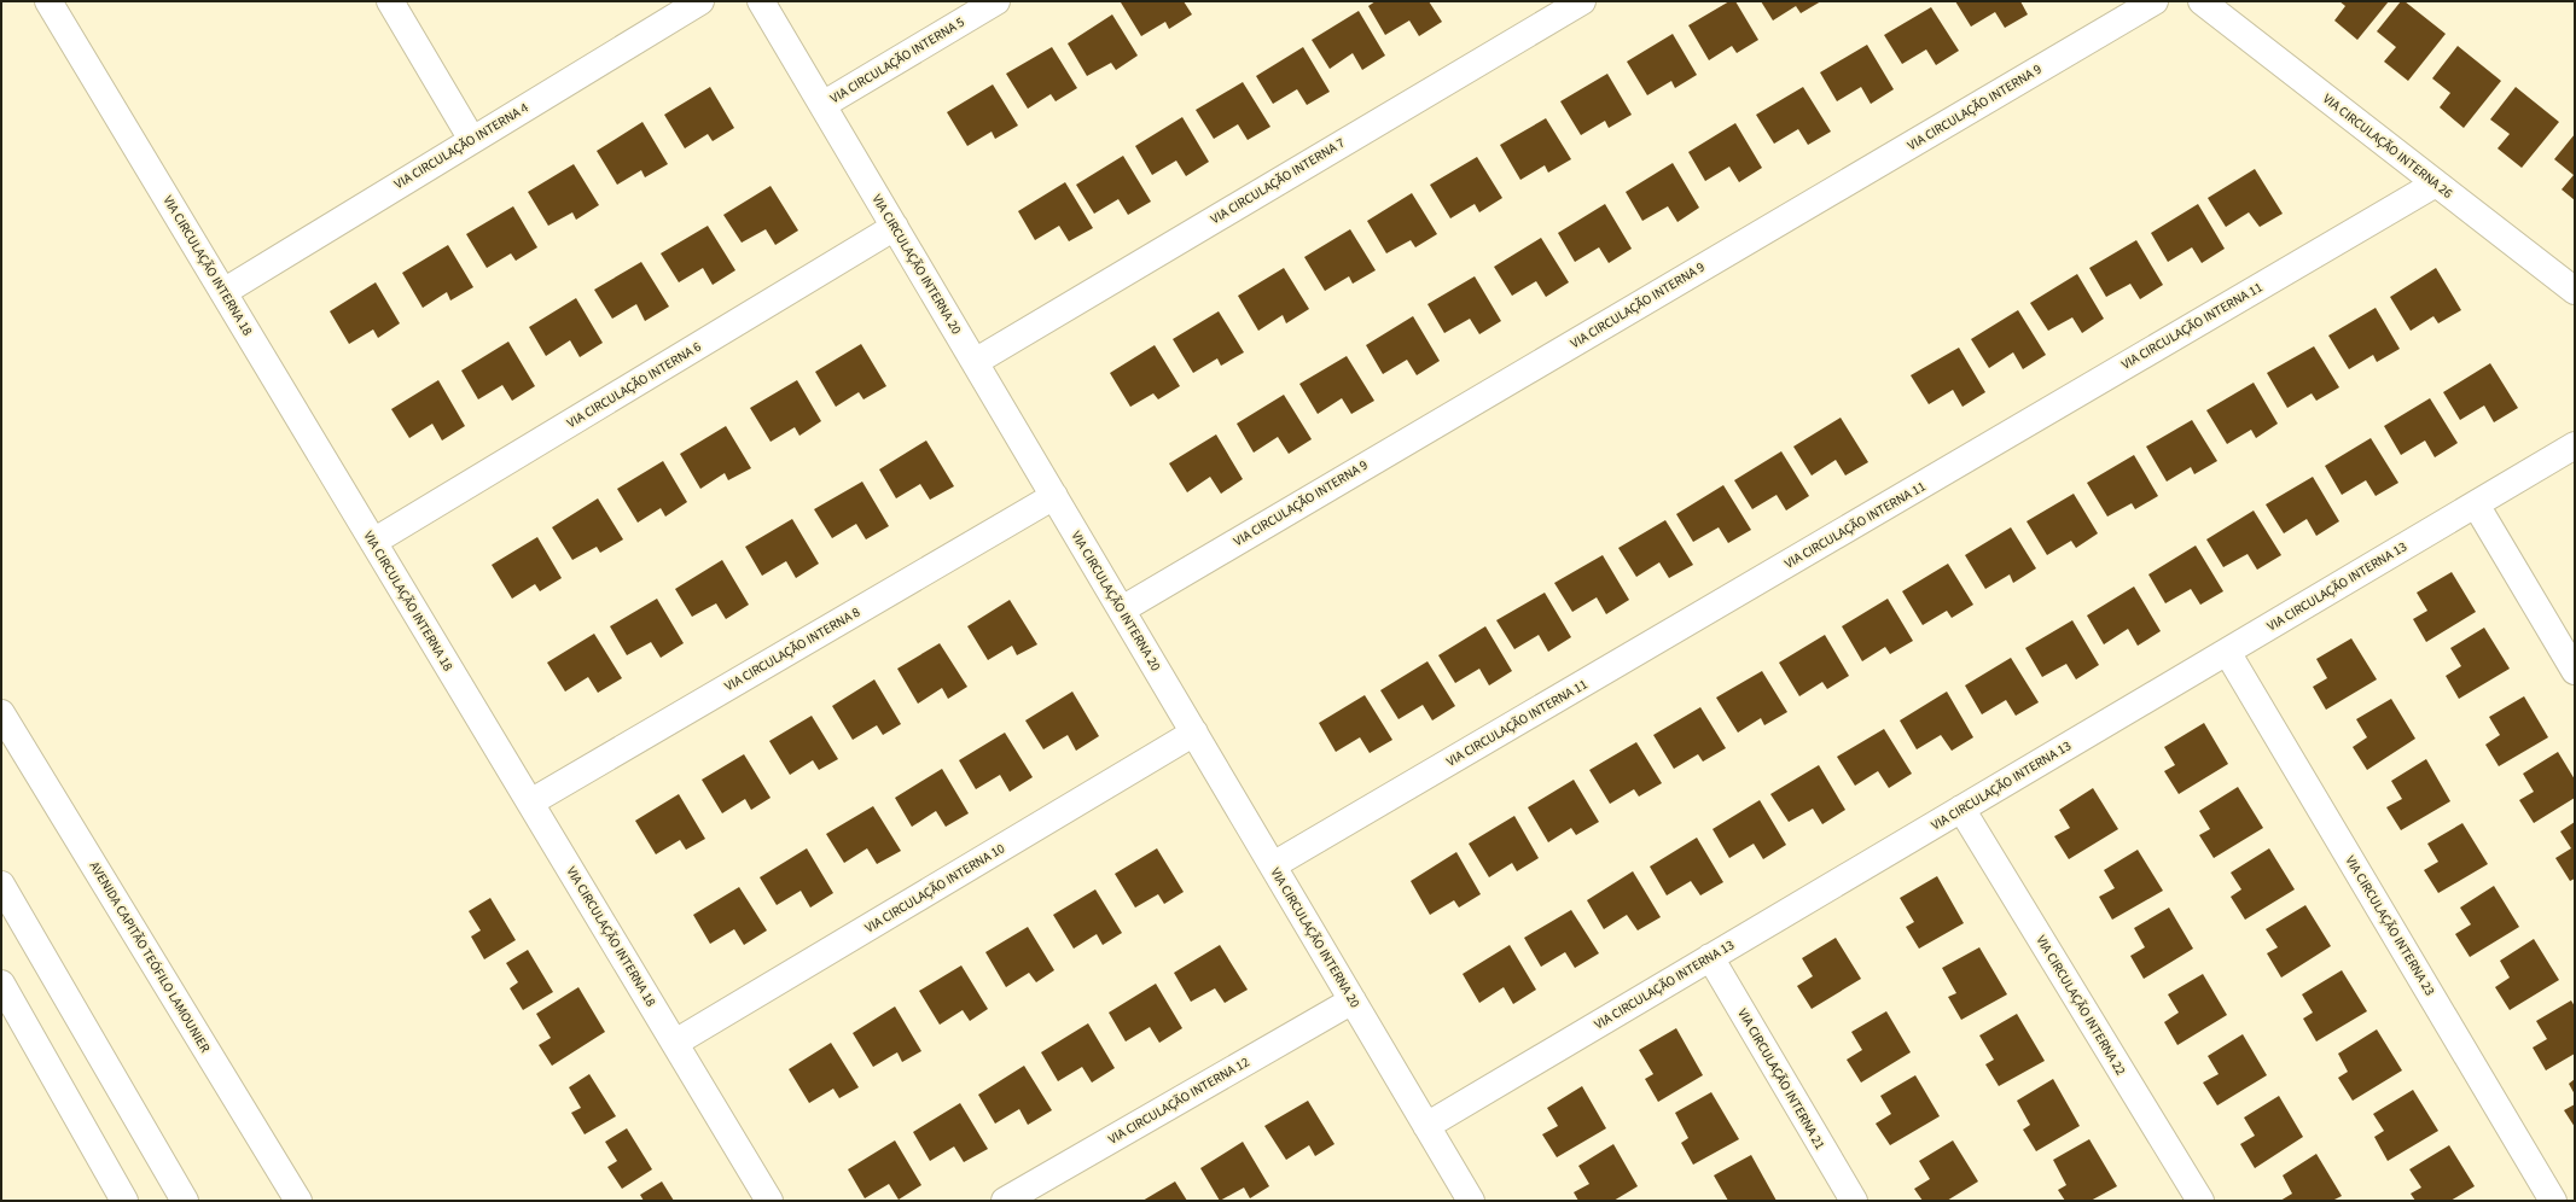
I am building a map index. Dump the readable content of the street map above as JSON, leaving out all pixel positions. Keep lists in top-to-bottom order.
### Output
{
  "streets": {
    "street": [
      "VIA CIRCULAÇÃO INTERNA 5",
      "VIA CIRCULAÇÃO INTERNA 9",
      "VIA CIRCULAÇÃO INTERNA 4",
      "VIA CIRCULAÇÃO INTERNA 26",
      "VIA CIRCULAÇÃO INTERNA 7",
      "VIA CIRCULAÇÃO INTERNA 20",
      "VIA CIRCULAÇÃO INTERNA 18",
      "VIA CIRCULAÇÃO INTERNA 11",
      "VIA CIRCULAÇÃO INTERNA 6",
      "VIA CIRCULAÇÃO INTERNA 13",
      "VIA CIRCULAÇÃO INTERNA 8",
      "VIA CIRCULAÇÃO INTERNA 10",
      "VIA CIRCULAÇÃO INTERNA 23",
      "AVENIDA CAPITÃO TEÓFILO LAMOUNIER",
      "VIA CIRCULAÇÃO INTERNA 22",
      "VIA CIRCULAÇÃO INTERNA 21",
      "VIA CIRCULAÇÃO INTERNA 12"
    ]
  },
  "crossings": [
    ["VIA CIRCULAÇÃO INTERNA 5", "VIA CIRCULAÇÃO INTERNA 20"],
    ["VIA CIRCULAÇÃO INTERNA 9", "VIA CIRCULAÇÃO INTERNA 20"],
    ["VIA CIRCULAÇÃO INTERNA 4", "VIA CIRCULAÇÃO INTERNA 18"],
    ["VIA CIRCULAÇÃO INTERNA 26", "VIA CIRCULAÇÃO INTERNA 11"],
    ["VIA CIRCULAÇÃO INTERNA 7", "VIA CIRCULAÇÃO INTERNA 20"],
    ["VIA CIRCULAÇÃO INTERNA 20", "VIA CIRCULAÇÃO INTERNA 11"],
    ["VIA CIRCULAÇÃO INTERNA 20", "VIA CIRCULAÇÃO INTERNA 6"],
    ["VIA CIRCULAÇÃO INTERNA 20", "VIA CIRCULAÇÃO INTERNA 13"],
    ["VIA CIRCULAÇÃO INTERNA 20", "VIA CIRCULAÇÃO INTERNA 8"],
    ["VIA CIRCULAÇÃO INTERNA 20", "VIA CIRCULAÇÃO INTERNA 10"],
    ["VIA CIRCULAÇÃO INTERNA 20", "VIA CIRCULAÇÃO INTERNA 12"],
    ["VIA CIRCULAÇÃO INTERNA 18", "VIA CIRCULAÇÃO INTERNA 6"],
    ["VIA CIRCULAÇÃO INTERNA 18", "VIA CIRCULAÇÃO INTERNA 8"],
    ["VIA CIRCULAÇÃO INTERNA 18", "VIA CIRCULAÇÃO INTERNA 10"],
    ["VIA CIRCULAÇÃO INTERNA 13", "VIA CIRCULAÇÃO INTERNA 23"],
    ["VIA CIRCULAÇÃO INTERNA 13", "VIA CIRCULAÇÃO INTERNA 22"],
    ["VIA CIRCULAÇÃO INTERNA 13", "VIA CIRCULAÇÃO INTERNA 21"]
  ]
}
